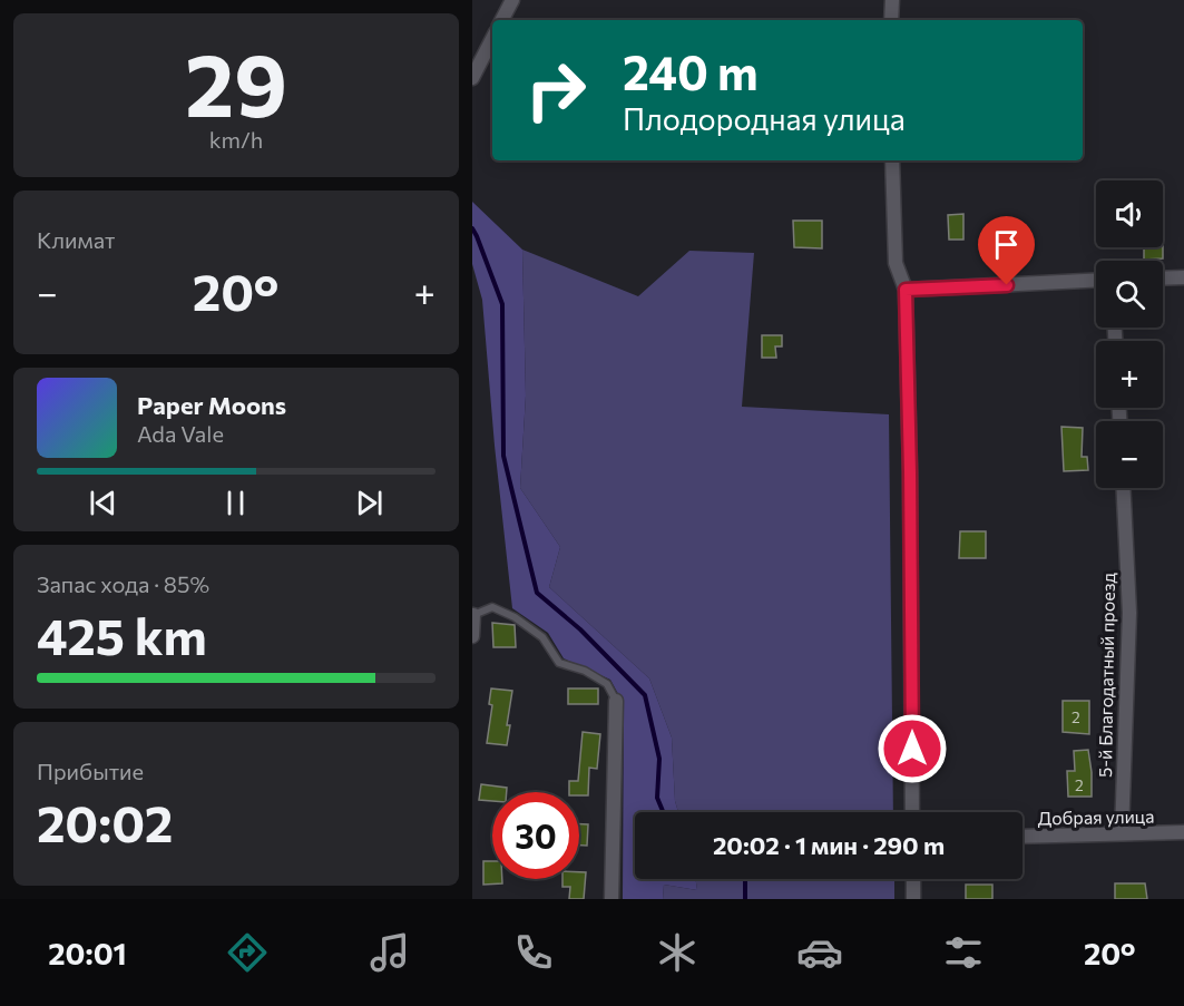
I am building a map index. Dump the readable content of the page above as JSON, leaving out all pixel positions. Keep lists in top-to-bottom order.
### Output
{
  "streets": {
    "street": ["5-й Благодатный проезд", "Добрая улица"]
  },
  "crossings": [
    ["5-й Благодатный проезд", "Добрая улица"]
  ],
  "house_numbers": ["2", "2"],
  "page": {
    "tile": [
      ["29", "km/h"],
      "Климат",
      ["Запас хода · 85%", "425 km"],
      ["Прибытие", "20:02"]
    ],
    "turn": ["240 m", "Плодородная улица"],
    "map_buttons": ["+", "−"],
    "heat": ["−", "20°", "+"],
    "song": ["Paper Moons", "Ada Vale"],
    "limit": "30",
    "trip": "20:02 · 1 мин · 290 m",
    "tabs": ["20:01", "20°"]
  }
}
